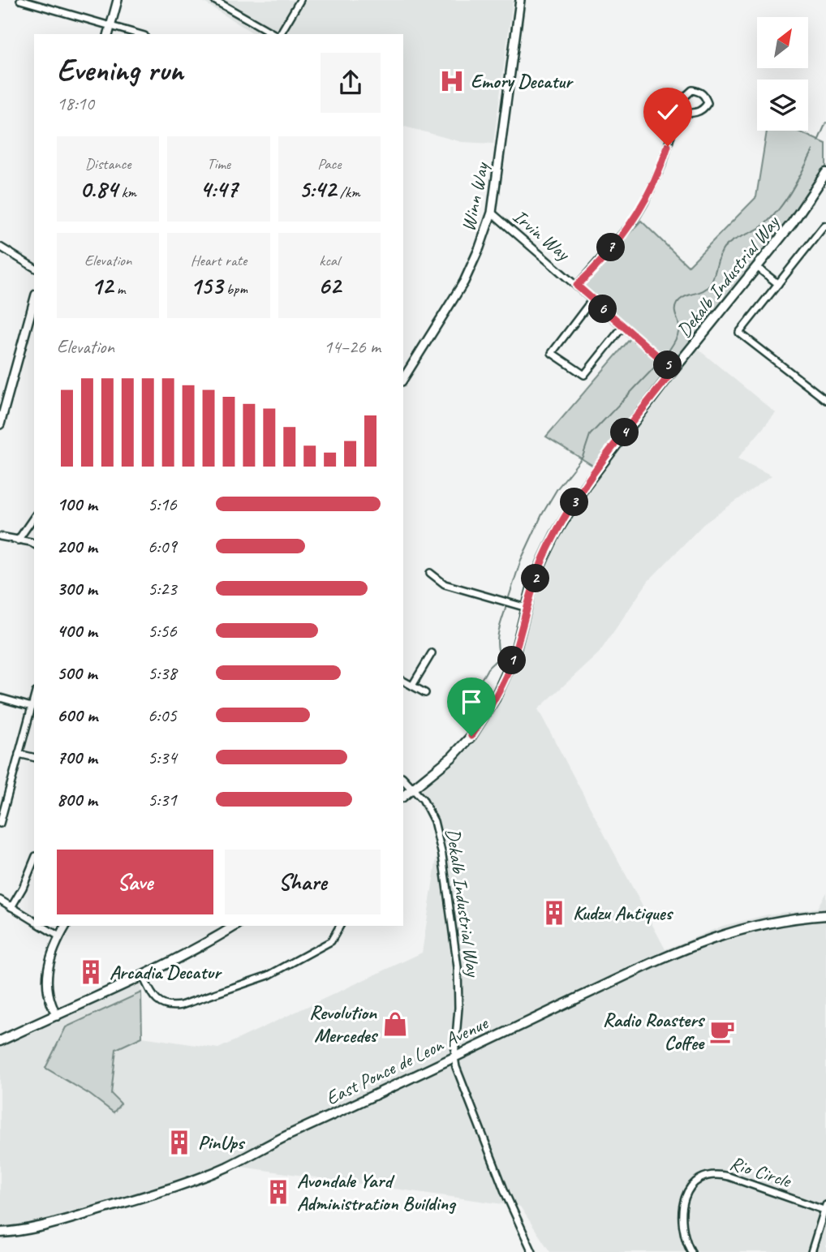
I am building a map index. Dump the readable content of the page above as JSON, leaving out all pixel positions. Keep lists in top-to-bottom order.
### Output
{
  "streets": {
    "main road": ["Dekalb Industrial Way", "East Ponce de Leon Avenue"],
    "street": ["Winn Way", "Irvin Way", "Rio Circle"]
  },
  "crossings": [
    ["Winn Way", "Irvin Way"],
    ["Irvin Way", "Dekalb Industrial Way"],
    ["Dekalb Industrial Way", "East Ponce de Leon Avenue"]
  ],
  "places": {
    "hospital": ["Emory Decatur"],
    "building": [
      "Kudzu Antiques",
      "Arcadia Decatur",
      "PinUps",
      "Avondale Yard Administration Building"
    ],
    "shop": ["Revolution Mercedes"],
    "cafe": ["Radio Roasters Coffee"]
  },
  "north": "top right",
  "page": {
    "heading": ["Evening run", "18:10"],
    "stats": [
      ["Distance", "0.84 km"],
      ["Time", "4:47"],
      ["Pace", "5:42 /km"],
      ["Elevation", "12 m"],
      ["Heart rate", "153 bpm"],
      ["kcal", "62"]
    ],
    "pins": [
      "7",
      "6",
      "5",
      "4",
      "3",
      "2",
      "1"
    ],
    "chart": ["Elevation", "14–26 m"],
    "list": [
      {
        "name": "100 m",
        "note": "5:16"
      },
      {
        "name": "200 m",
        "note": "6:09"
      },
      {
        "name": "300 m",
        "note": "5:23"
      },
      {
        "name": "400 m",
        "note": "5:56"
      },
      {
        "name": "500 m",
        "note": "5:38"
      },
      {
        "name": "600 m",
        "note": "6:05"
      },
      {
        "name": "700 m",
        "note": "5:34"
      },
      {
        "name": "800 m",
        "note": "5:31"
      }
    ],
    "buttons": ["Save", "Share"]
  }
}
